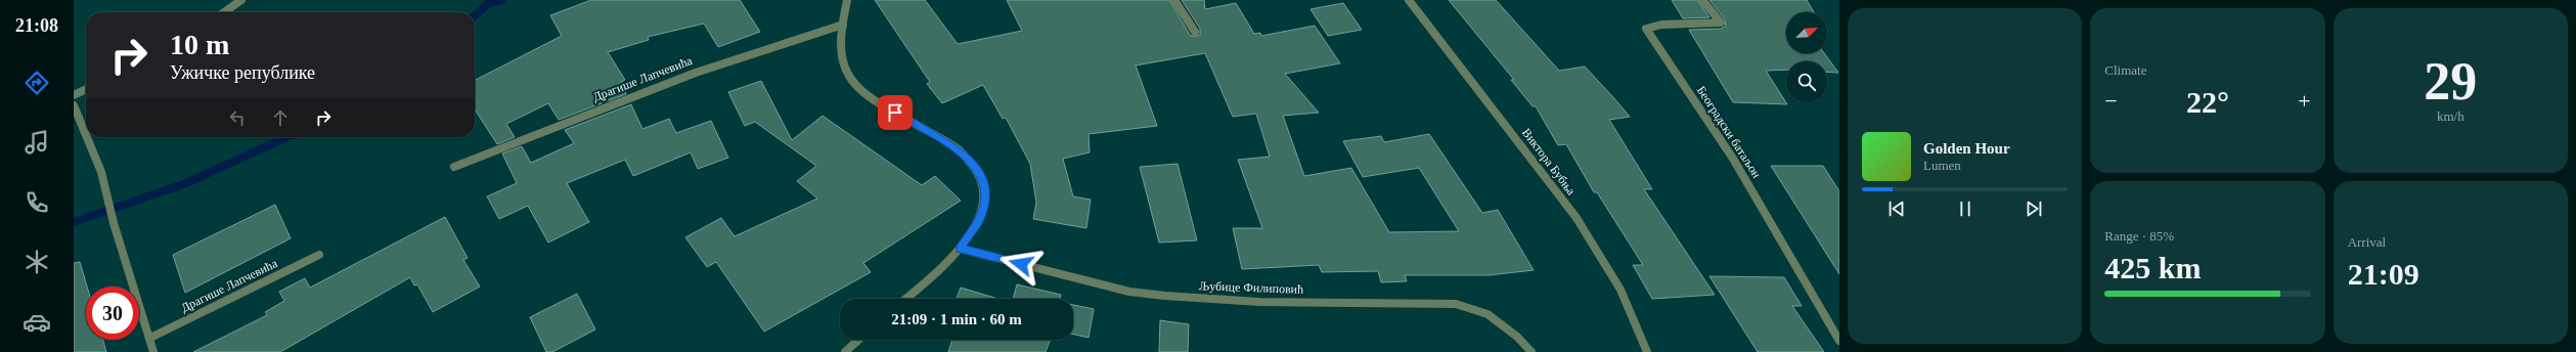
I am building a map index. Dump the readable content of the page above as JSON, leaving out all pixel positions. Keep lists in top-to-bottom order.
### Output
{
  "streets": {
    "street": [
      "Драгише Лапчевића",
      "Београдски батаљон",
      "Виктора Бубња",
      "Љубице Филиповић"
    ]
  },
  "north": "top right",
  "page": {
    "tabs": "21:08",
    "tile": [
      "Climate",
      ["29", "km/h"],
      ["Range · 85%", "425 km"],
      ["Arrival", "21:09"]
    ],
    "turn": ["10 m", "Ужичке републике"],
    "heat": ["−", "22°", "+"],
    "song": ["Golden Hour", "Lumen"],
    "limit": "30",
    "trip": "21:09 · 1 min · 60 m"
  }
}
